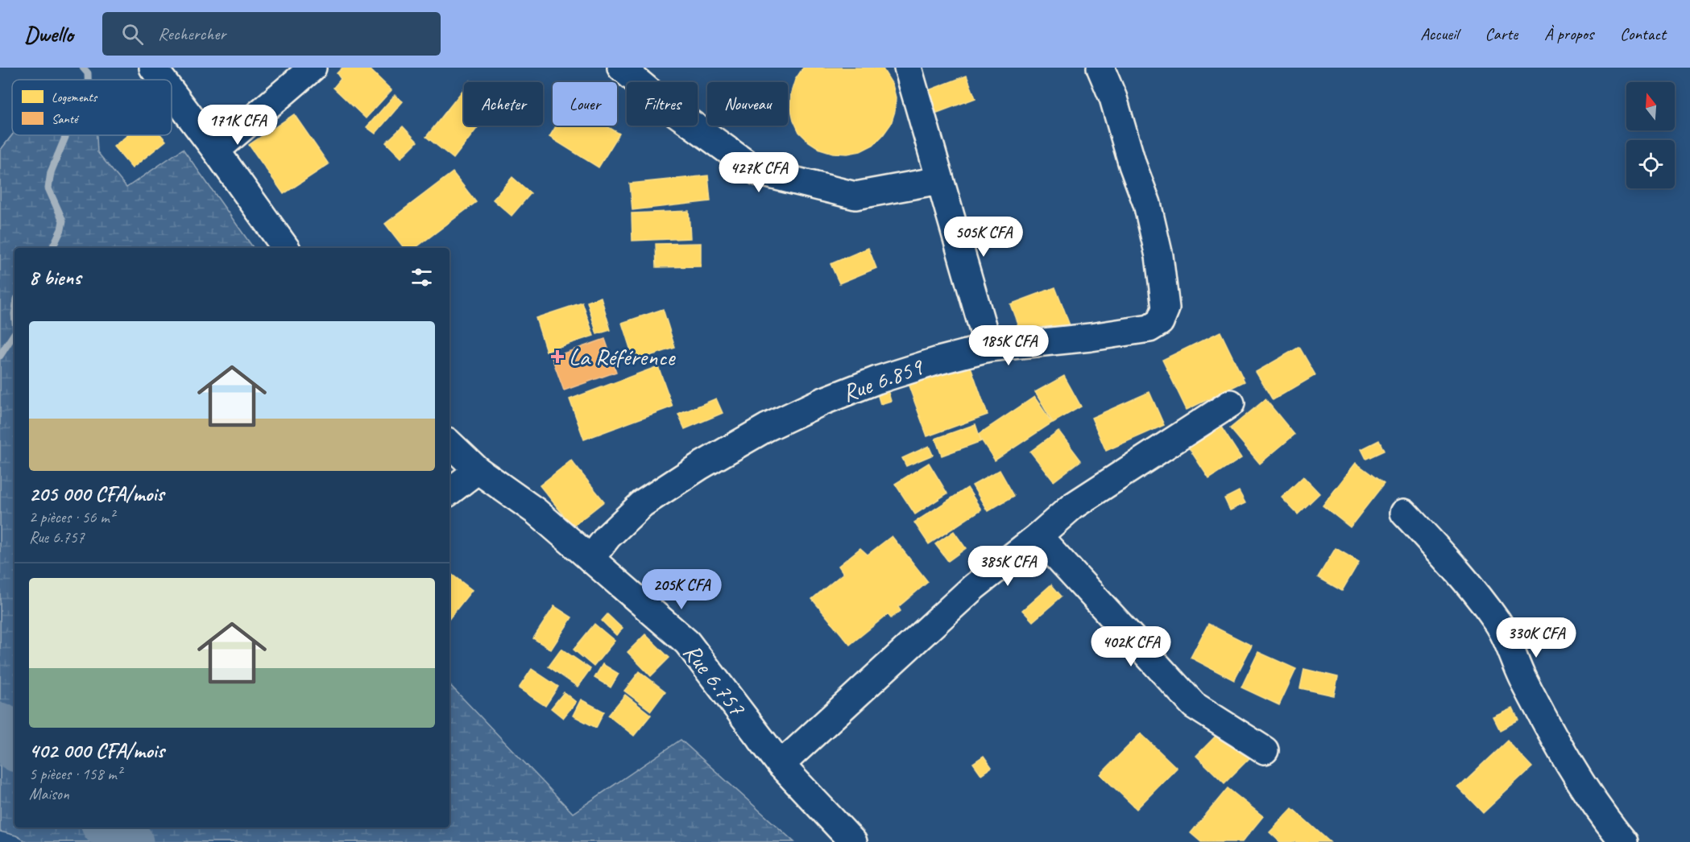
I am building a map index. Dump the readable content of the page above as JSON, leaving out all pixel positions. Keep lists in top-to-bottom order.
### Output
{
  "streets": {
    "street": ["Rue 6.859", "Rue 6.757"]
  },
  "crossings": [
    ["Rue 6.859", "Rue 6.757"]
  ],
  "places": {
    "health": ["La Référence"]
  },
  "legend": ["Logements", "Santé"],
  "north": "top",
  "page": {
    "header": "Dwello",
    "search": "Rechercher",
    "nav": [
      "Accueil",
      "Carte",
      "À propos",
      "Contact"
    ],
    "chip": [
      "Acheter",
      "Louer",
      "Filtres",
      "Nouveau"
    ],
    "price": [
      "171K CFA",
      "427K CFA",
      "505K CFA",
      "185K CFA",
      "385K CFA",
      "205K CFA",
      "330K CFA",
      "402K CFA"
    ],
    "heading": "8 biens",
    "list": [
      {
        "name": "205 000 CFA/mois",
        "note": "2 pièces · 56 m² · Rue 6.757"
      },
      {
        "name": "402 000 CFA/mois",
        "note": "5 pièces · 158 m² · Maison"
      }
    ]
  }
}
